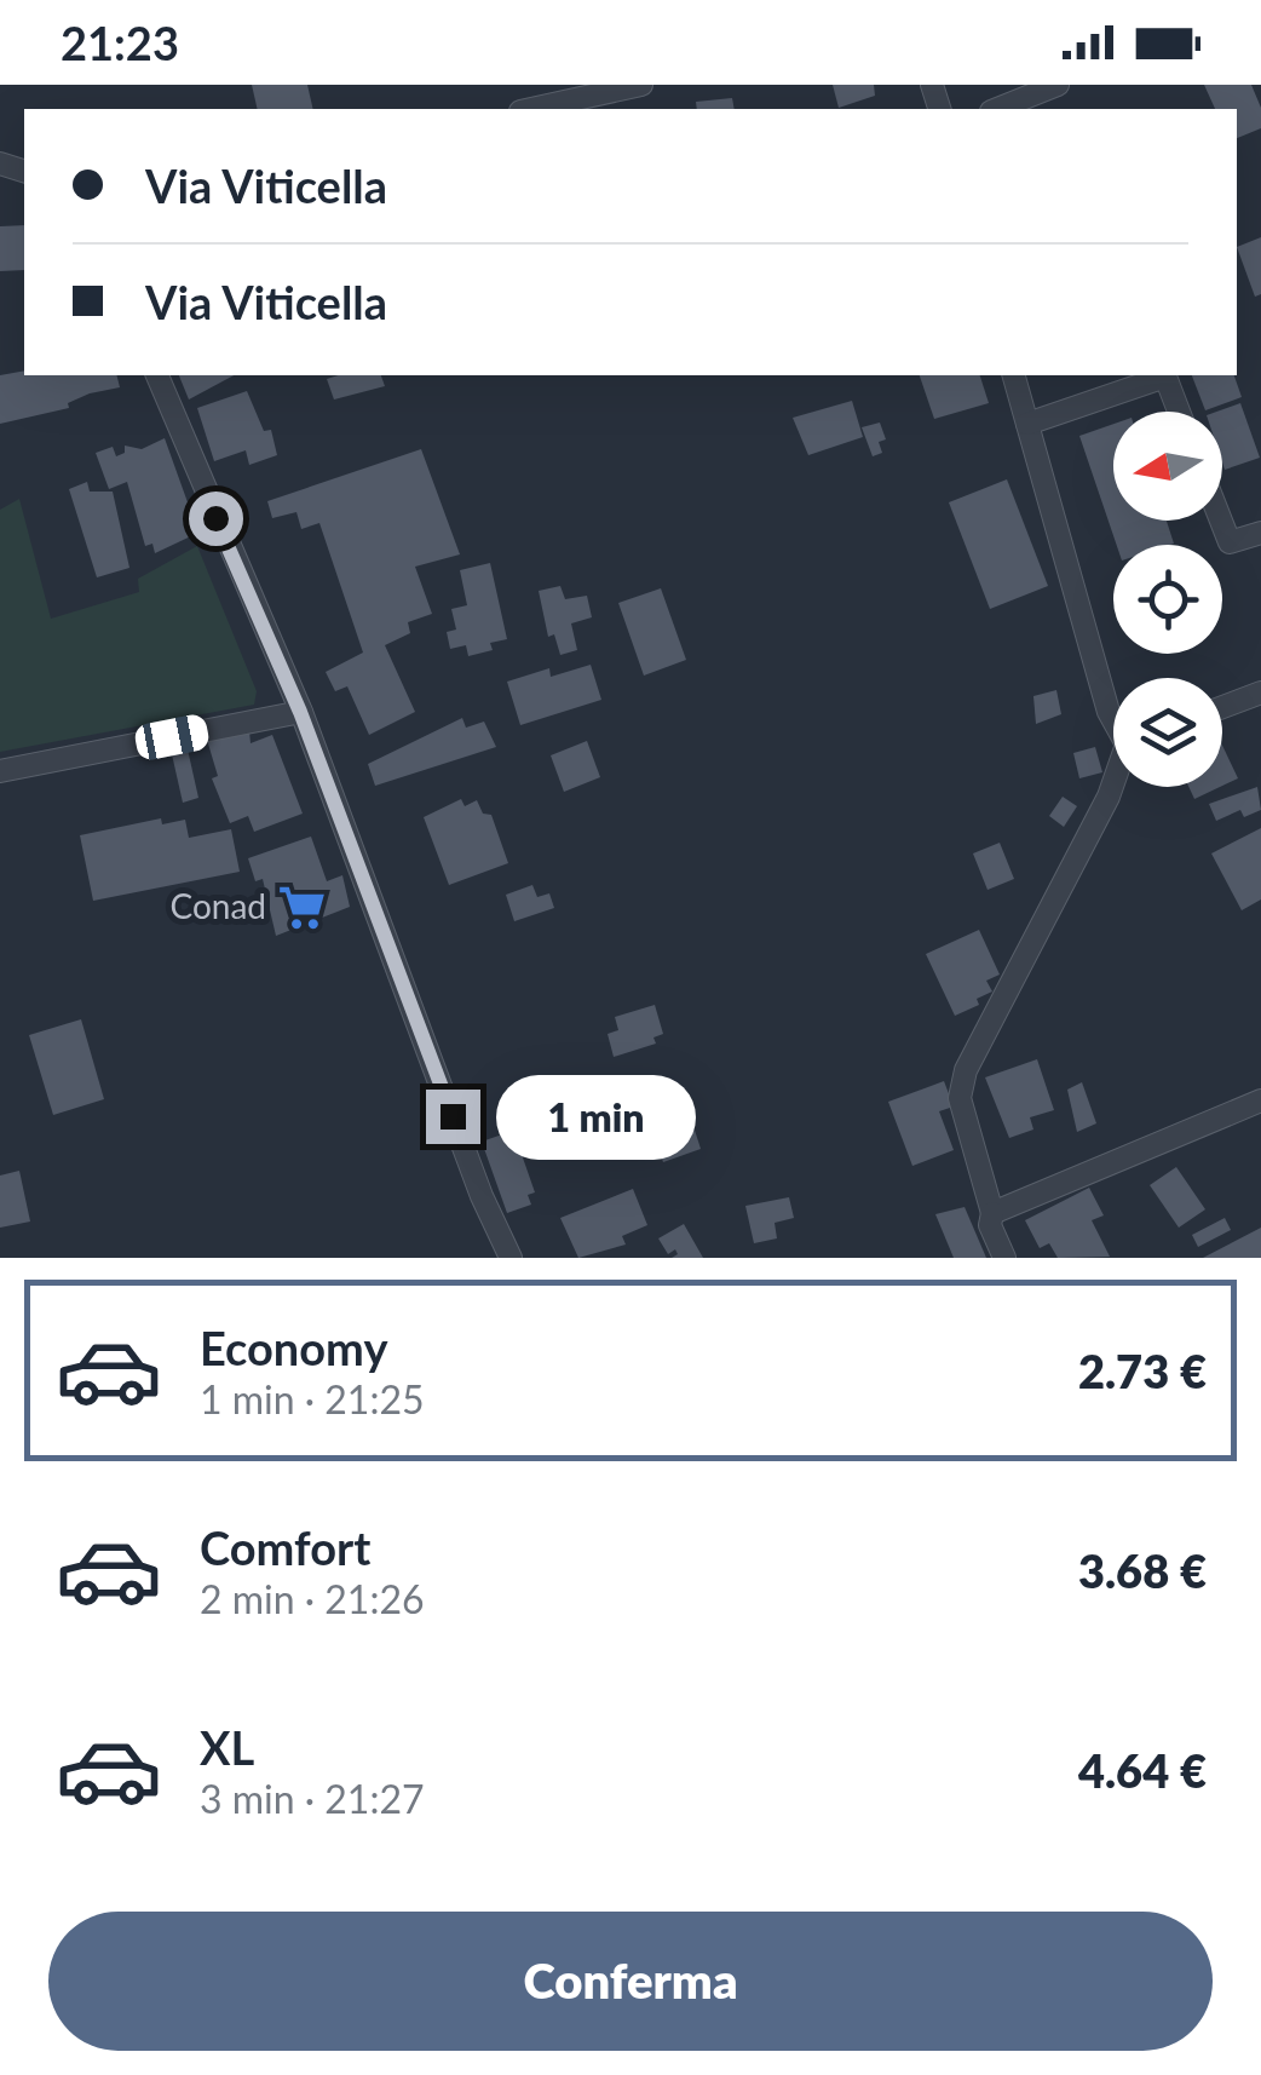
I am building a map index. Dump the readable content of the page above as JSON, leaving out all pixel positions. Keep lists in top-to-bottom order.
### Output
{
  "places": {
    "supermarket": ["Conad"]
  },
  "north": "left",
  "page": {
    "status": "21:23",
    "banner": ["Via Viticella", "Via Viticella"],
    "bubble": "1 min",
    "list": [
      {
        "name": "Economy",
        "note": "1 min · 21:25",
        "value": "2.73 €"
      },
      {
        "name": "Comfort",
        "note": "2 min · 21:26",
        "value": "3.68 €"
      },
      {
        "name": "XL",
        "note": "3 min · 21:27",
        "value": "4.64 €"
      }
    ],
    "buttons": "Conferma"
  }
}
